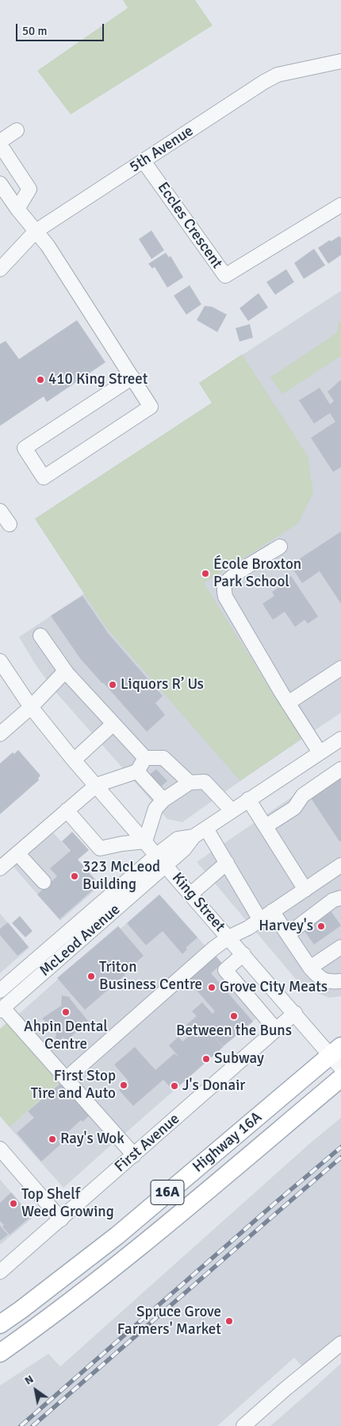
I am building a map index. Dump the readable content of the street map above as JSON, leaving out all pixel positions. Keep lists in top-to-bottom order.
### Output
{
  "streets": {
    "main road": ["Highway 16A", "16A"],
    "street": [
      "5th Avenue",
      "Eccles Crescent",
      "King Street",
      "McLeod Avenue",
      "First Avenue"
    ]
  },
  "crossings": [
    ["5th Avenue", "Eccles Crescent"],
    ["King Street", "McLeod Avenue"],
    ["King Street", "Highway 16A"],
    ["King Street", "First Avenue"]
  ],
  "places": [
    "410 King Street",
    "École Broxton Park School",
    "Liquors R’ Us",
    "323 McLeod Building",
    "Harvey's",
    "Triton Business Centre",
    "Grove City Meats",
    "Ahpin Dental Centre",
    "Between the Buns",
    "Subway",
    "First Stop Tire and Auto",
    "J's Donair",
    "Ray's Wok",
    "Top Shelf Weed Growing",
    "Spruce Grove Farmers' Market"
  ],
  "scale_bar": "50 m",
  "north": "top left"
}
